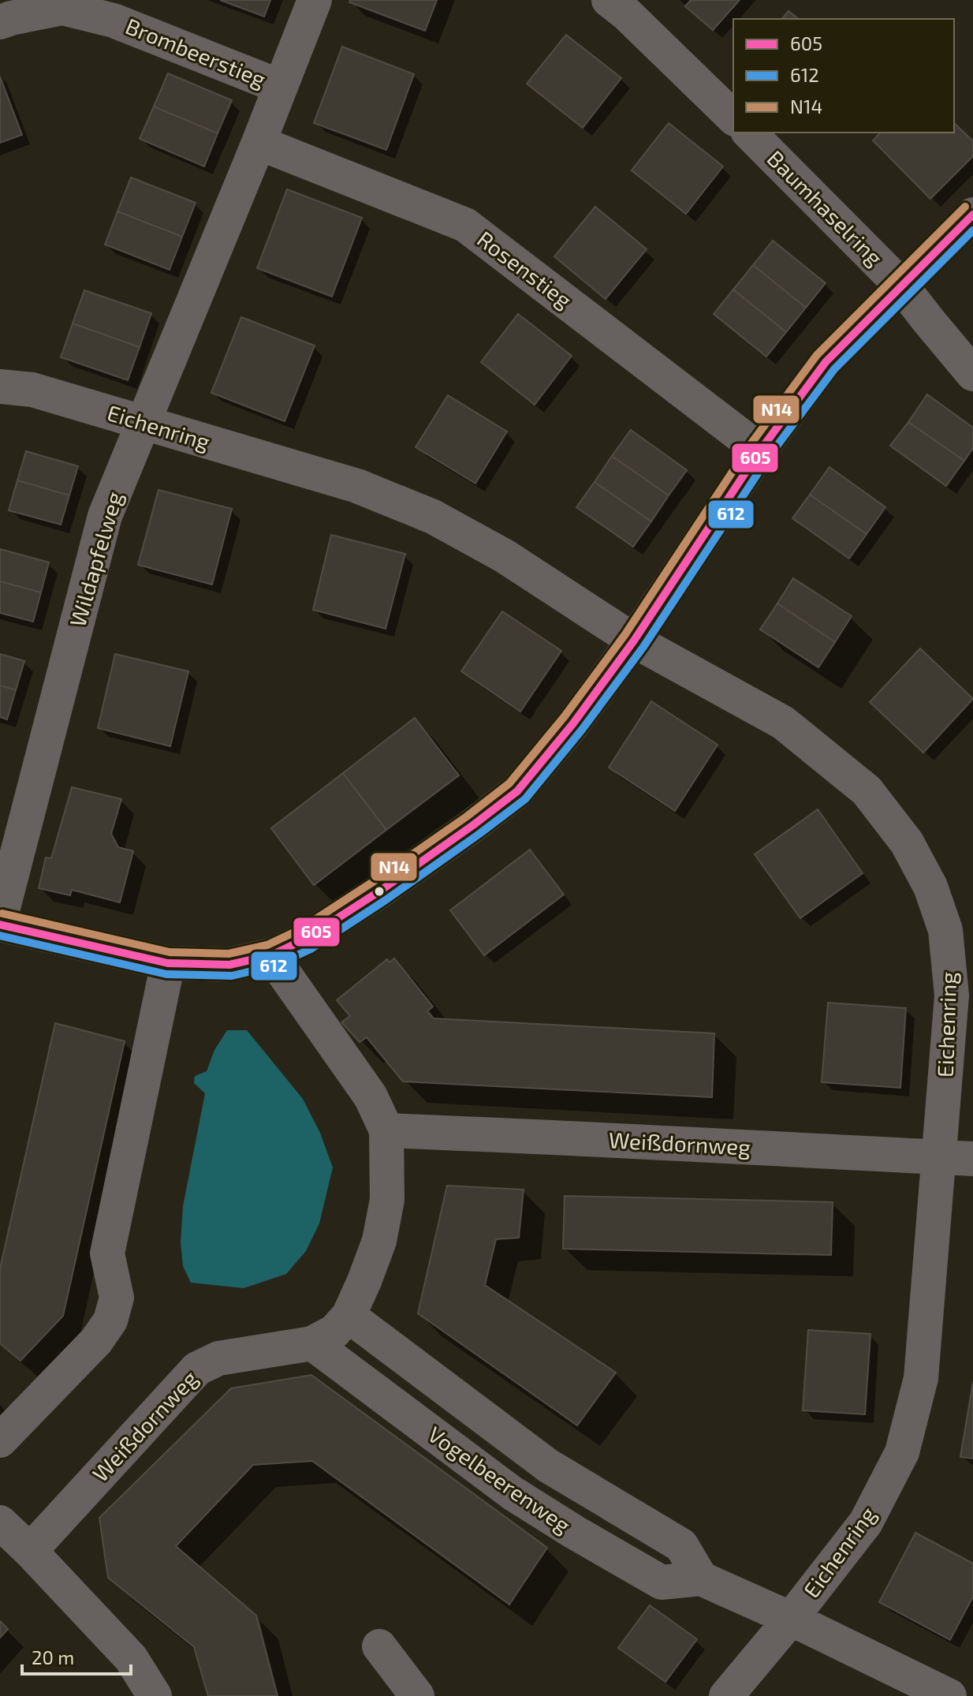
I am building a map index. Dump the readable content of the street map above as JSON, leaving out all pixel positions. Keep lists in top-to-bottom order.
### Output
{
  "streets": {
    "street": [
      "Brombeerstieg",
      "Baumhaselring",
      "Rosenstieg",
      "Eichenring",
      "Wildapfelweg",
      "Weißdornweg",
      "Vogelbeerenweg"
    ]
  },
  "crossings": [
    ["Brombeerstieg", "Wildapfelweg"],
    ["Rosenstieg", "Wildapfelweg"],
    ["Eichenring", "Wildapfelweg"],
    ["Eichenring", "Weißdornweg"],
    ["Eichenring", "Vogelbeerenweg"],
    ["Weißdornweg", "Vogelbeerenweg"]
  ],
  "lines": ["transit line N14", "transit line 605", "transit line 612"],
  "legend": ["605", "612", "N14"],
  "scale_bar": "20 m"
}
